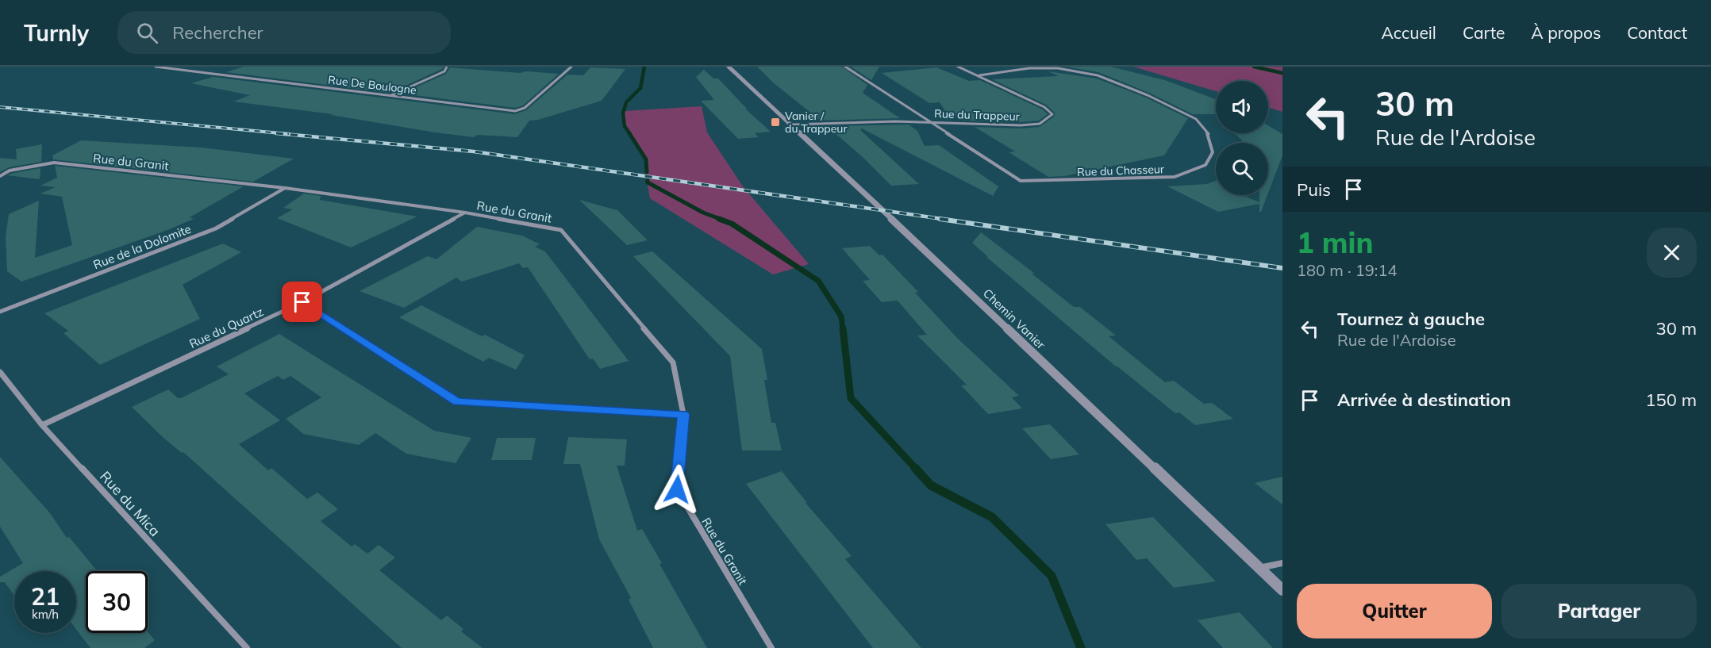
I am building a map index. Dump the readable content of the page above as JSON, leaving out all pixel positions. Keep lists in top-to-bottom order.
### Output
{
  "streets": {
    "street": [
      "Rue De Boulogne",
      "Rue du Trappeur",
      "Rue du Granit",
      "Rue du Chasseur",
      "Rue de la Dolomite",
      "Chemin Vanier",
      "Rue du Quartz",
      "Rue du Mica"
    ]
  },
  "crossings": [
    ["Rue du Trappeur", "Rue du Chasseur"],
    ["Rue du Trappeur", "Chemin Vanier"],
    ["Rue du Granit", "Rue de la Dolomite"],
    ["Rue du Granit", "Rue du Quartz"],
    ["Rue du Quartz", "Rue du Mica"]
  ],
  "places": {
    "transit": ["Vanier / du Trappeur"]
  },
  "page": {
    "header": "Turnly",
    "search": "Rechercher",
    "nav": [
      "Accueil",
      "Carte",
      "À propos",
      "Contact"
    ],
    "turn": ["30 m", "Rue de l'Ardoise"],
    "then": "Puis",
    "heading": ["1 min", "180 m · 19:14"],
    "list": [
      {
        "name": "Tournez à gauche",
        "note": "Rue de l'Ardoise",
        "value": "30 m"
      },
      {
        "name": "Arrivée à destination",
        "value": "150 m"
      }
    ],
    "speed": "21 km/h",
    "limit": "30",
    "buttons": ["Quitter", "Partager"]
  }
}
